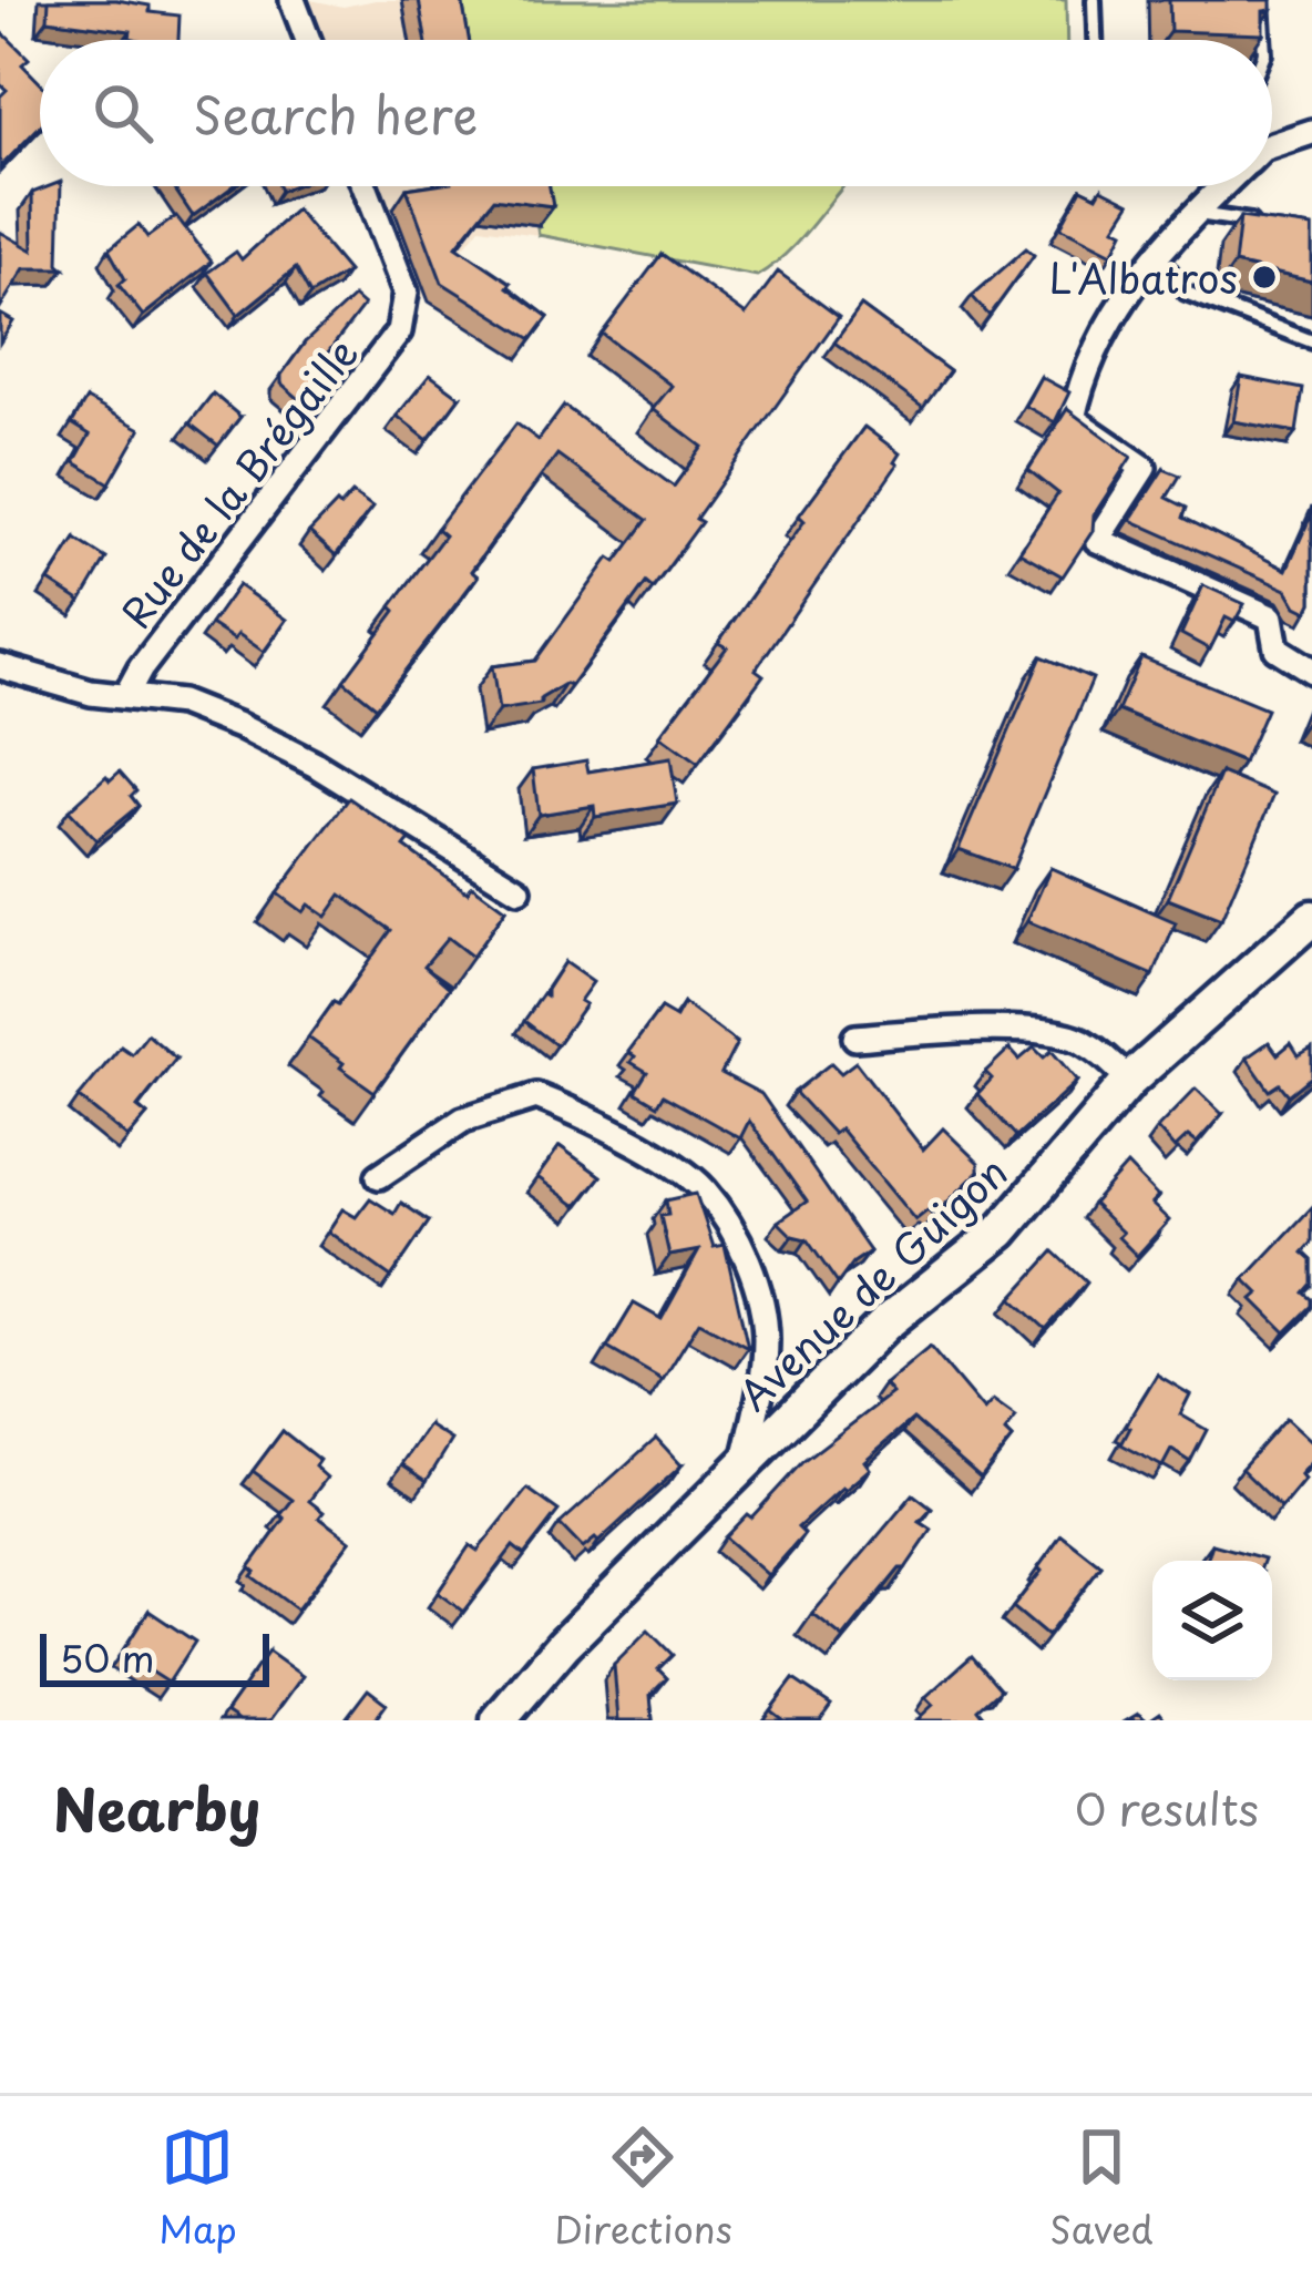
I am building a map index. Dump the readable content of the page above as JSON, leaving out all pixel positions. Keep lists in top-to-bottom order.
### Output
{
  "streets": {
    "street": ["Rue de la Brégaille", "Avenue de Guigon"]
  },
  "places": ["L'Albatros"],
  "scale_bar": "50 m",
  "page": {
    "search": "Search here",
    "scale": "50 m",
    "heading": ["Nearby", "0 results"],
    "nav": ["Map", "Directions", "Saved"]
  }
}
